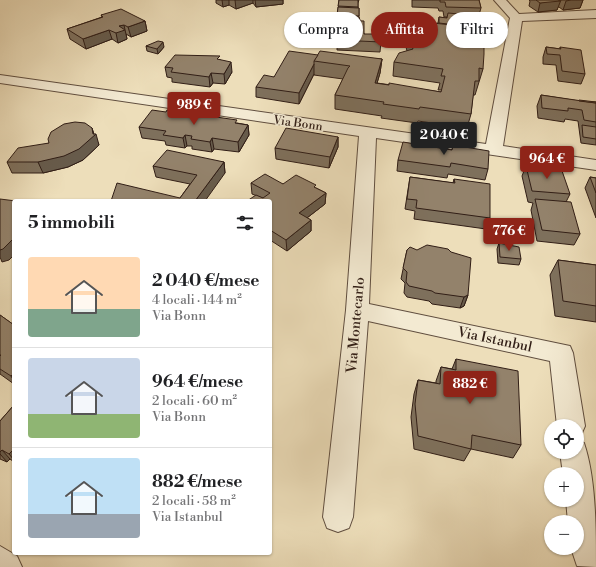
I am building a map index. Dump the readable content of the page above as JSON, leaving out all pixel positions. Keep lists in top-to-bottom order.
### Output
{
  "streets": {
    "street": ["Via Bonn", "Via Montecarlo", "Via Istanbul"]
  },
  "crossings": [
    ["Via Bonn", "Via Montecarlo"],
    ["Via Montecarlo", "Via Istanbul"]
  ],
  "page": {
    "chip": ["Compra", "Affitta", "Filtri"],
    "price": [
      "989 €",
      "2 040 €",
      "964 €",
      "776 €",
      "882 €"
    ],
    "heading": "5 immobili",
    "list": [
      {
        "name": "2 040 €/mese",
        "note": "4 locali · 144 m² · Via Bonn"
      },
      {
        "name": "964 €/mese",
        "note": "2 locali · 60 m² · Via Bonn"
      },
      {
        "name": "882 €/mese",
        "note": "2 locali · 58 m² · Via Istanbul"
      }
    ],
    "map_buttons": ["+", "−"]
  }
}
